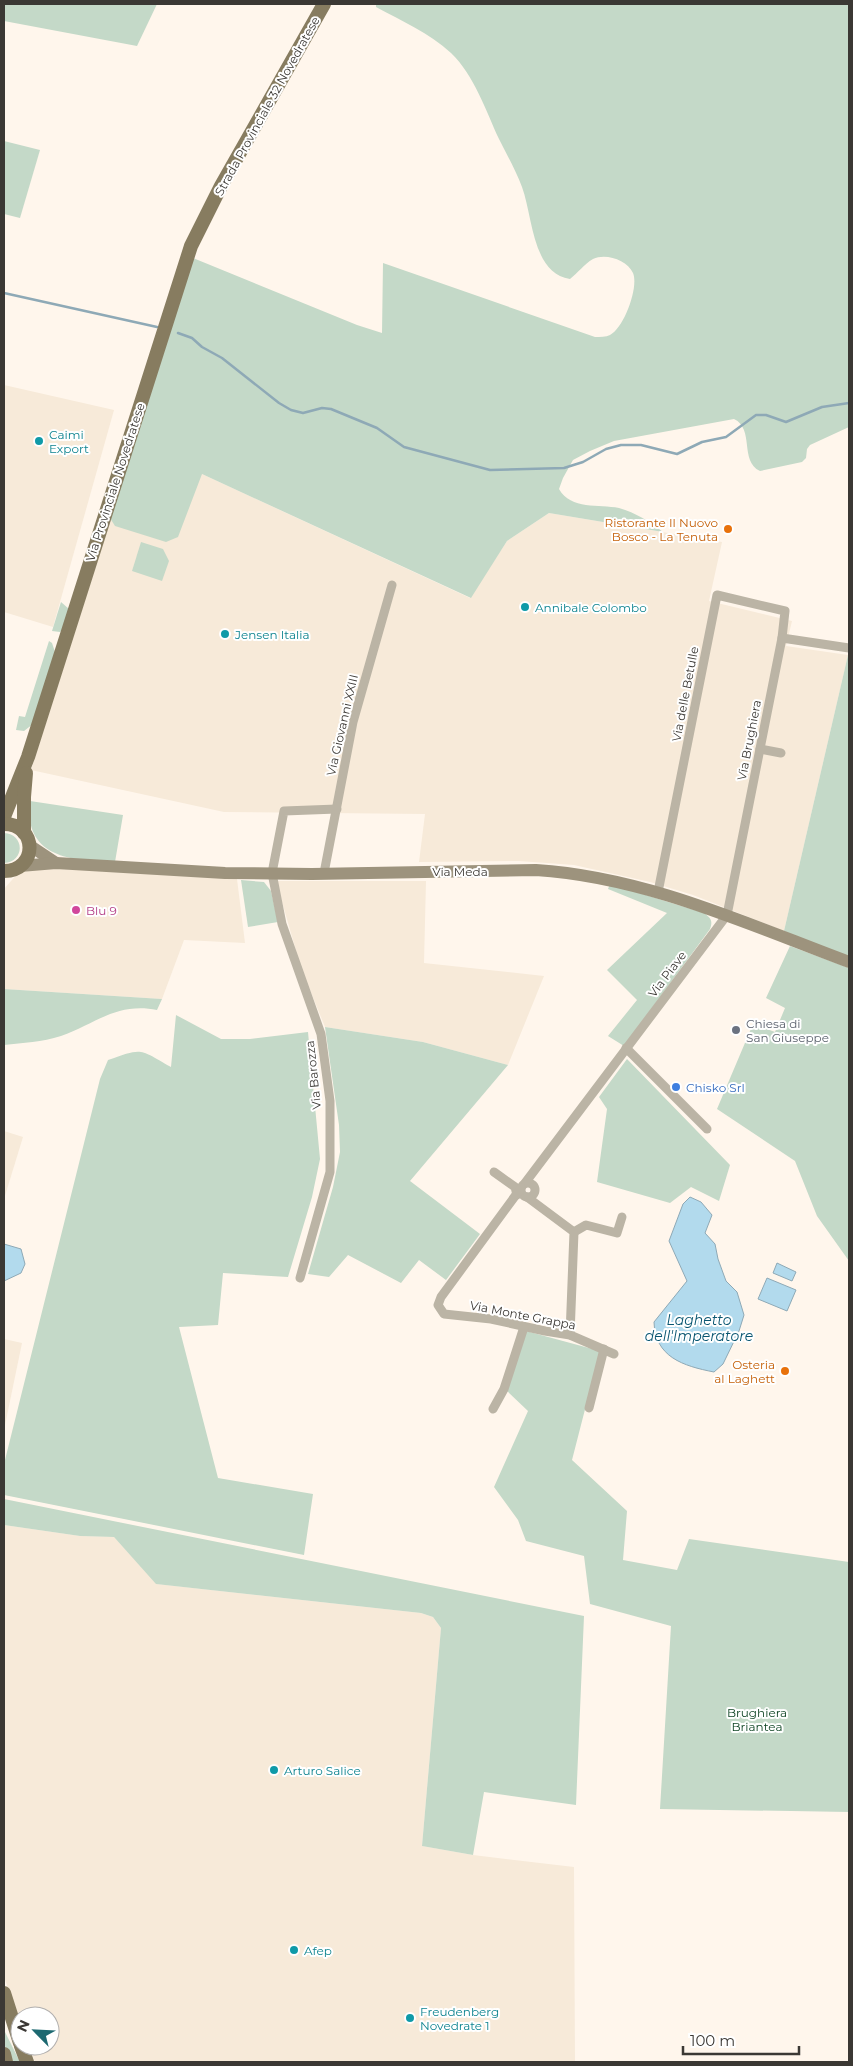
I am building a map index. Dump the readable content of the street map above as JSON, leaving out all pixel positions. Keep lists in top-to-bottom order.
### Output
{
  "streets": {
    "main road": ["Strada Provinciale 32 Novedratese", "Via Provinciale Novedratese"],
    "street": [
      "Via delle Betulle",
      "Via Giovanni XXIII",
      "Via Brughiera",
      "Via Meda",
      "Via Piave",
      "Via Barozza",
      "Via Monte Grappa"
    ]
  },
  "crossings": [
    ["Strada Provinciale 32 Novedratese", "Via Provinciale Novedratese"],
    ["Via delle Betulle", "Via Brughiera"],
    ["Via delle Betulle", "Via Meda"],
    ["Via Giovanni XXIII", "Via Meda"],
    ["Via Brughiera", "Via Meda"],
    ["Via Brughiera", "Via Piave"],
    ["Via Meda", "Via Piave"],
    ["Via Meda", "Via Barozza"],
    ["Via Piave", "Via Monte Grappa"]
  ],
  "water": ["Laghetto dell'Imperatore"],
  "parks": ["Brughiera Briantea"],
  "places": [
    "Caimi Export",
    "Ristorante Il Nuovo Bosco - La Tenuta",
    "Annibale Colombo",
    "Jensen Italia",
    "Blu 9",
    "Chiesa di San Giuseppe",
    "Chisko Srl",
    "Osteria al Laghett",
    "Arturo Salice",
    "Afep",
    "Freudenberg Novedrate 1"
  ],
  "scale_bar": "100 m",
  "north": "top left"
}
